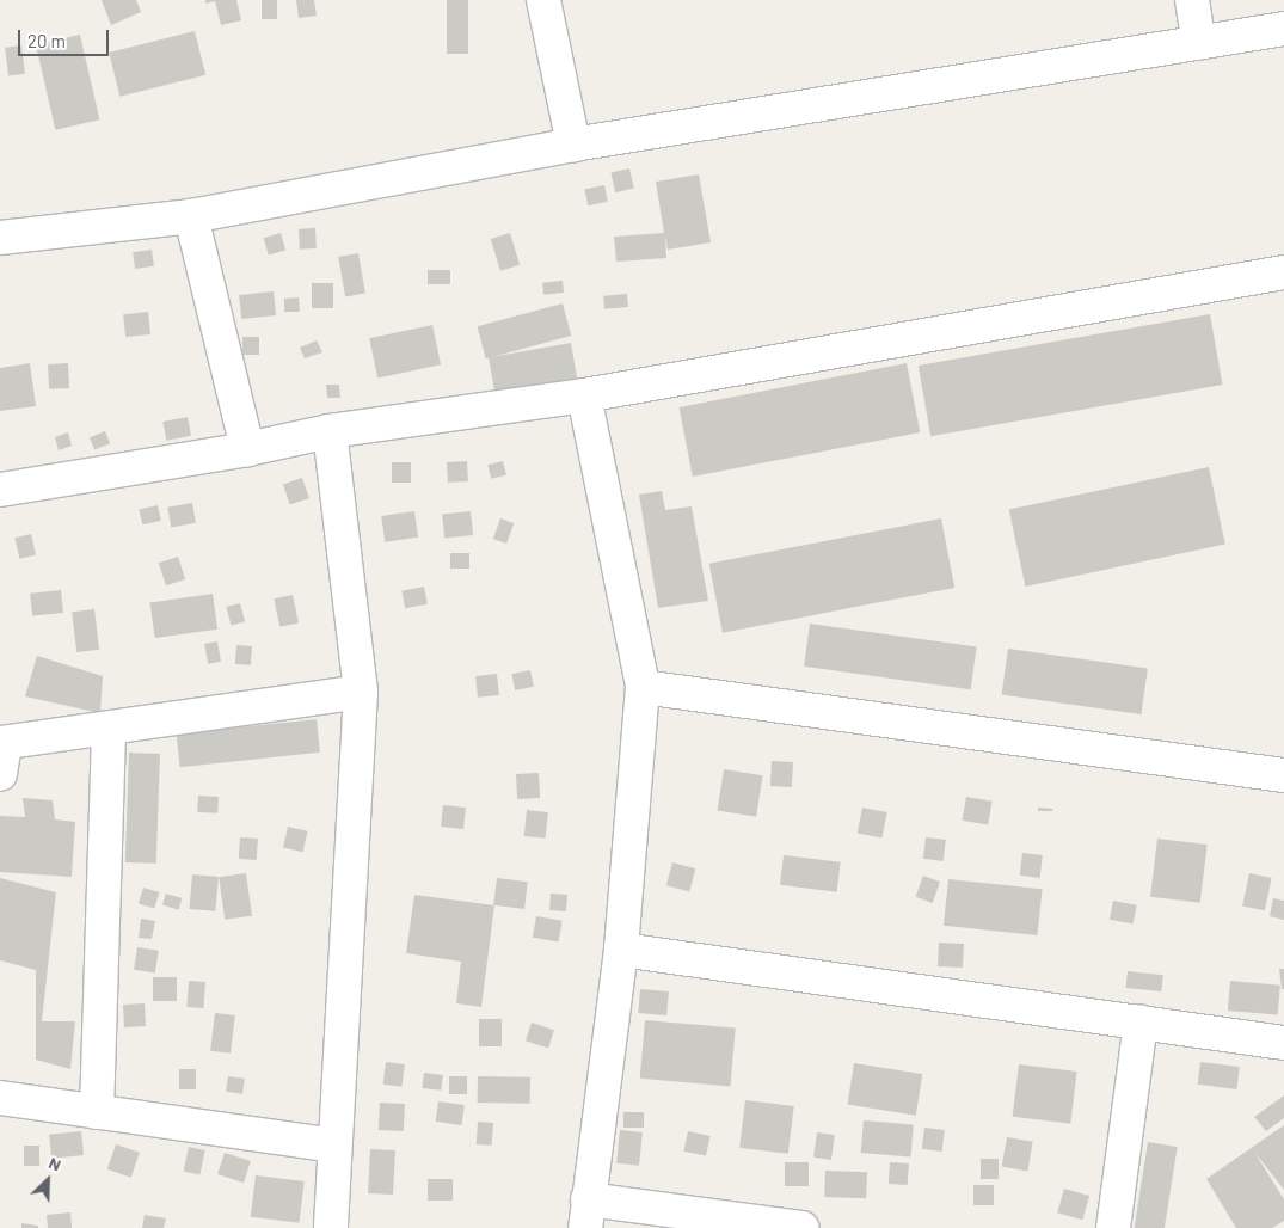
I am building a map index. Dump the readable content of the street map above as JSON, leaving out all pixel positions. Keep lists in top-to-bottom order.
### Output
{
  "scale_bar": "20 m",
  "north": "top right"
}
